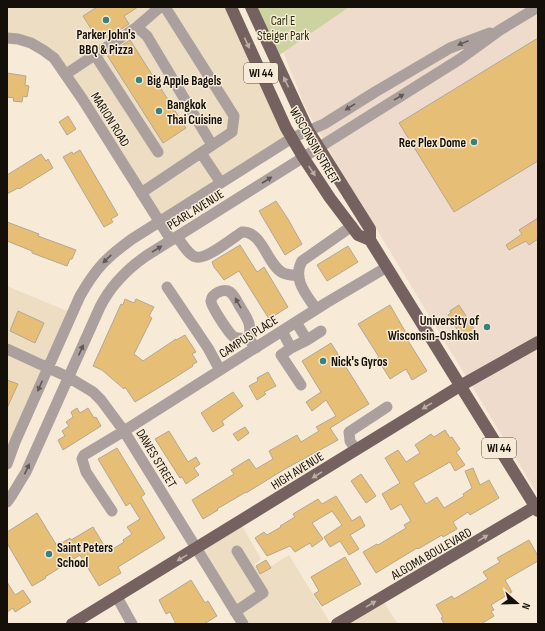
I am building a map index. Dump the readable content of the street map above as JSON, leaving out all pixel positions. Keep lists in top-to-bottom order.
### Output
{
  "streets": {
    "main road": [
      "WI 44",
      "WISCONSIN STREET",
      "HIGH AVENUE",
      "ALGOMA BOULEVARD"
    ],
    "street": [
      "MARION ROAD",
      "PEARL AVENUE",
      "CAMPUS PLACE",
      "DAWES STREET"
    ]
  },
  "crossings": [
    ["MARION ROAD", "PEARL AVENUE"],
    ["WISCONSIN STREET", "PEARL AVENUE"],
    ["WISCONSIN STREET", "CAMPUS PLACE"],
    ["WISCONSIN STREET", "HIGH AVENUE"],
    ["WISCONSIN STREET", "ALGOMA BOULEVARD"],
    ["PEARL AVENUE", "DAWES STREET"],
    ["CAMPUS PLACE", "DAWES STREET"],
    ["DAWES STREET", "HIGH AVENUE"]
  ],
  "one_way": ["HIGH AVENUE", "ALGOMA BOULEVARD"],
  "parks": ["Carl E Steiger Park"],
  "places": [
    "Parker John's BBQ & Pizza",
    "Big Apple Bagels",
    "Bangkok Thai Cuisine",
    "Rec Plex Dome",
    "University of Wisconsin-Oshkosh",
    "Nick's Gyros",
    "Saint Peters School"
  ],
  "north": "right"
}
